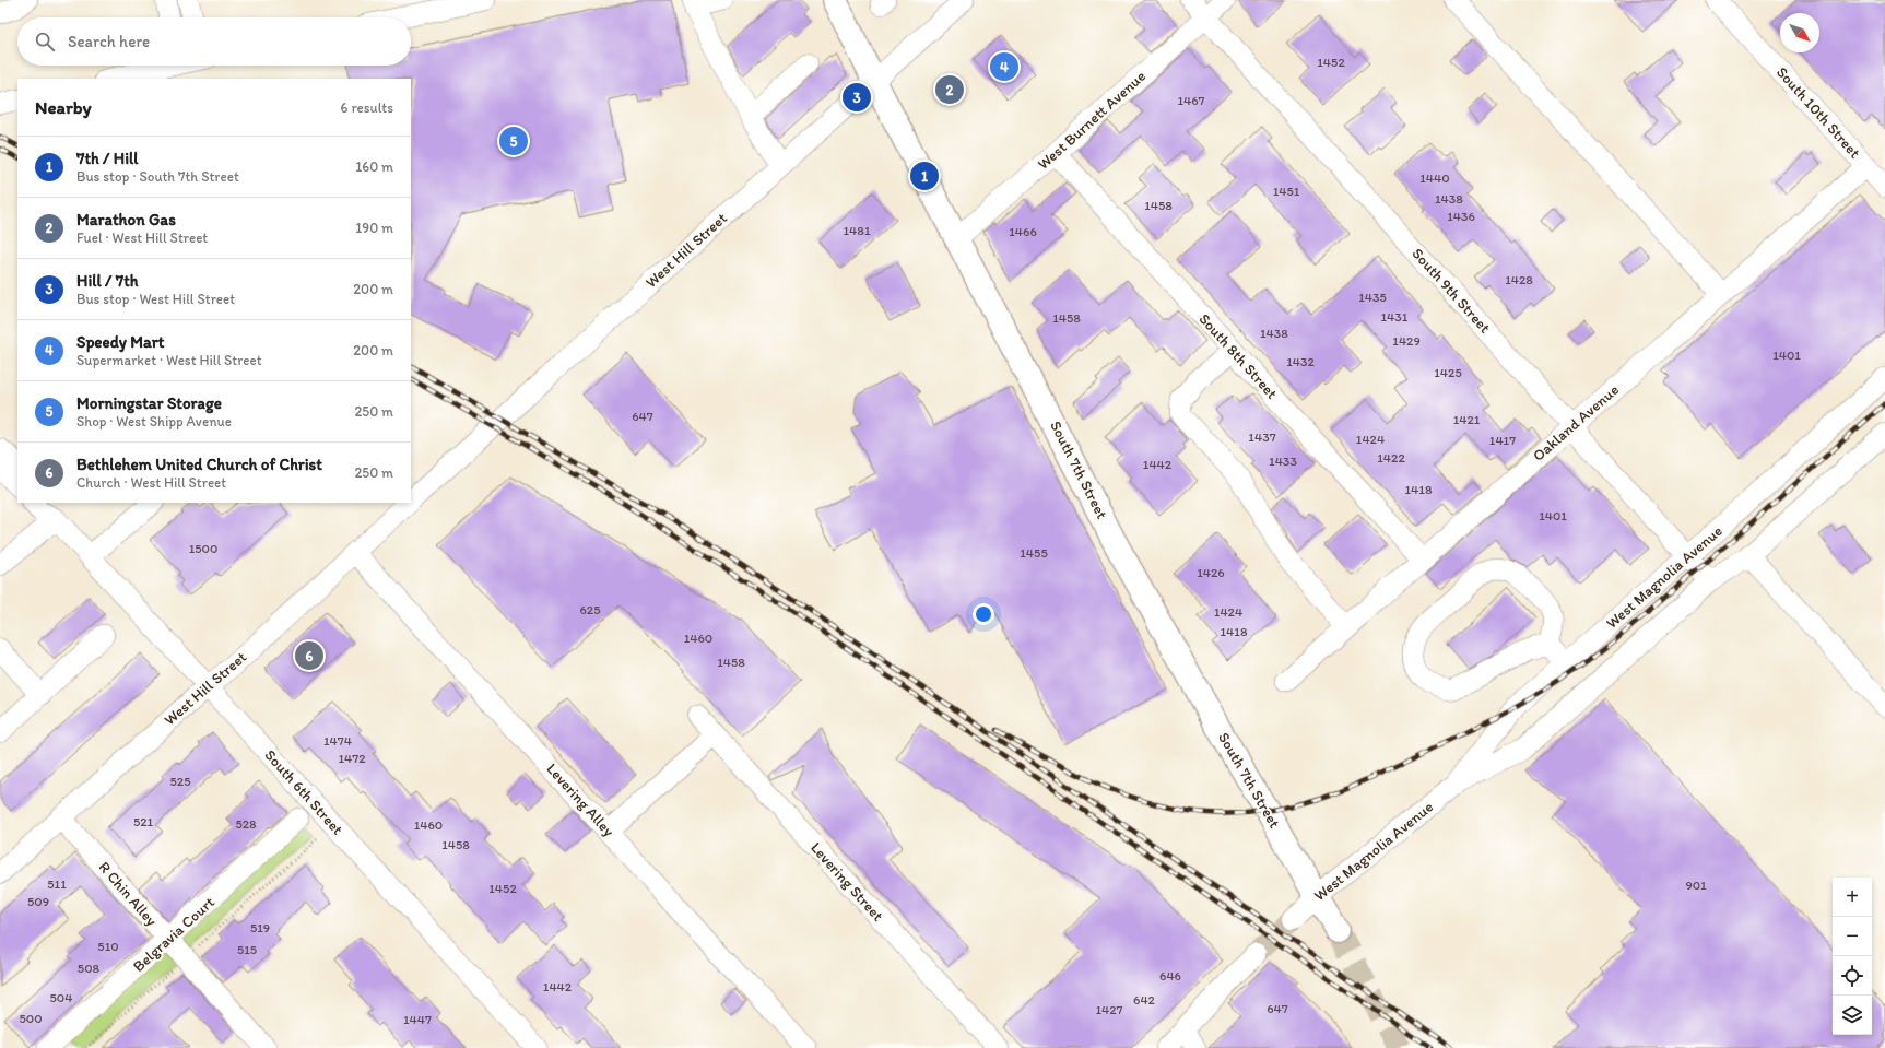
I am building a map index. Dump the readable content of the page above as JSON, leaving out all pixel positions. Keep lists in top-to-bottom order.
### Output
{
  "streets": {
    "main road": ["South 7th Street"],
    "street": [
      "South 10th Street",
      "West Burnett Avenue",
      "West Hill Street",
      "South 9th Street",
      "South 8th Street",
      "Oakland Avenue",
      "West Magnolia Avenue",
      "South 6th Street",
      "Levering Alley",
      "Levering Street",
      "R Chin Alley",
      "Belgravia Court"
    ]
  },
  "crossings": [
    ["South 10th Street", "Oakland Avenue"],
    ["West Burnett Avenue", "South 9th Street"],
    ["West Burnett Avenue", "South 8th Street"],
    ["West Burnett Avenue", "South 7th Street"],
    ["West Hill Street", "South 7th Street"],
    ["West Hill Street", "South 6th Street"],
    ["West Hill Street", "Levering Alley"],
    ["West Hill Street", "R Chin Alley"],
    ["South 9th Street", "Oakland Avenue"],
    ["South 9th Street", "West Magnolia Avenue"],
    ["South 8th Street", "Oakland Avenue"],
    ["South 7th Street", "West Magnolia Avenue"],
    ["R Chin Alley", "Belgravia Court"]
  ],
  "house_numbers": [
    "1452",
    "1467",
    "1440",
    "1451",
    "1438",
    "1458",
    "1436",
    "1481",
    "1466",
    "1428",
    "1435",
    "1431",
    "1458",
    "1438",
    "1429",
    "1401",
    "1432",
    "1425",
    "647",
    "1421",
    "1437",
    "1424",
    "1417",
    "1422",
    "1433",
    "1442",
    "1418",
    "1401",
    "1500",
    "1455",
    "1426",
    "625",
    "1424",
    "1418",
    "1460",
    "1458",
    "1474",
    "1472",
    "525",
    "521",
    "528",
    "1460",
    "1458",
    "511",
    "901",
    "1452",
    "509",
    "519",
    "510",
    "515",
    "508",
    "646",
    "1442",
    "504",
    "642",
    "647",
    "1427",
    "500",
    "1447"
  ],
  "north": "bottom right",
  "page": {
    "search": "Search here",
    "pins": [
      "4",
      "2",
      "3",
      "5",
      "1",
      "6"
    ],
    "heading": ["Nearby", "6 results"],
    "list": [
      {
        "mark": "1",
        "name": "7th / Hill",
        "note": "Bus stop · South 7th Street",
        "value": "160 m"
      },
      {
        "mark": "2",
        "name": "Marathon Gas",
        "note": "Fuel · West Hill Street",
        "value": "190 m"
      },
      {
        "mark": "3",
        "name": "Hill / 7th",
        "note": "Bus stop · West Hill Street",
        "value": "200 m"
      },
      {
        "mark": "4",
        "name": "Speedy Mart",
        "note": "Supermarket · West Hill Street",
        "value": "200 m"
      },
      {
        "mark": "5",
        "name": "Morningstar Storage",
        "note": "Shop · West Shipp Avenue",
        "value": "250 m"
      },
      {
        "mark": "6",
        "name": "Bethlehem United Church of Christ",
        "note": "Church · West Hill Street",
        "value": "250 m"
      }
    ],
    "map_buttons": ["+", "−"]
  }
}
